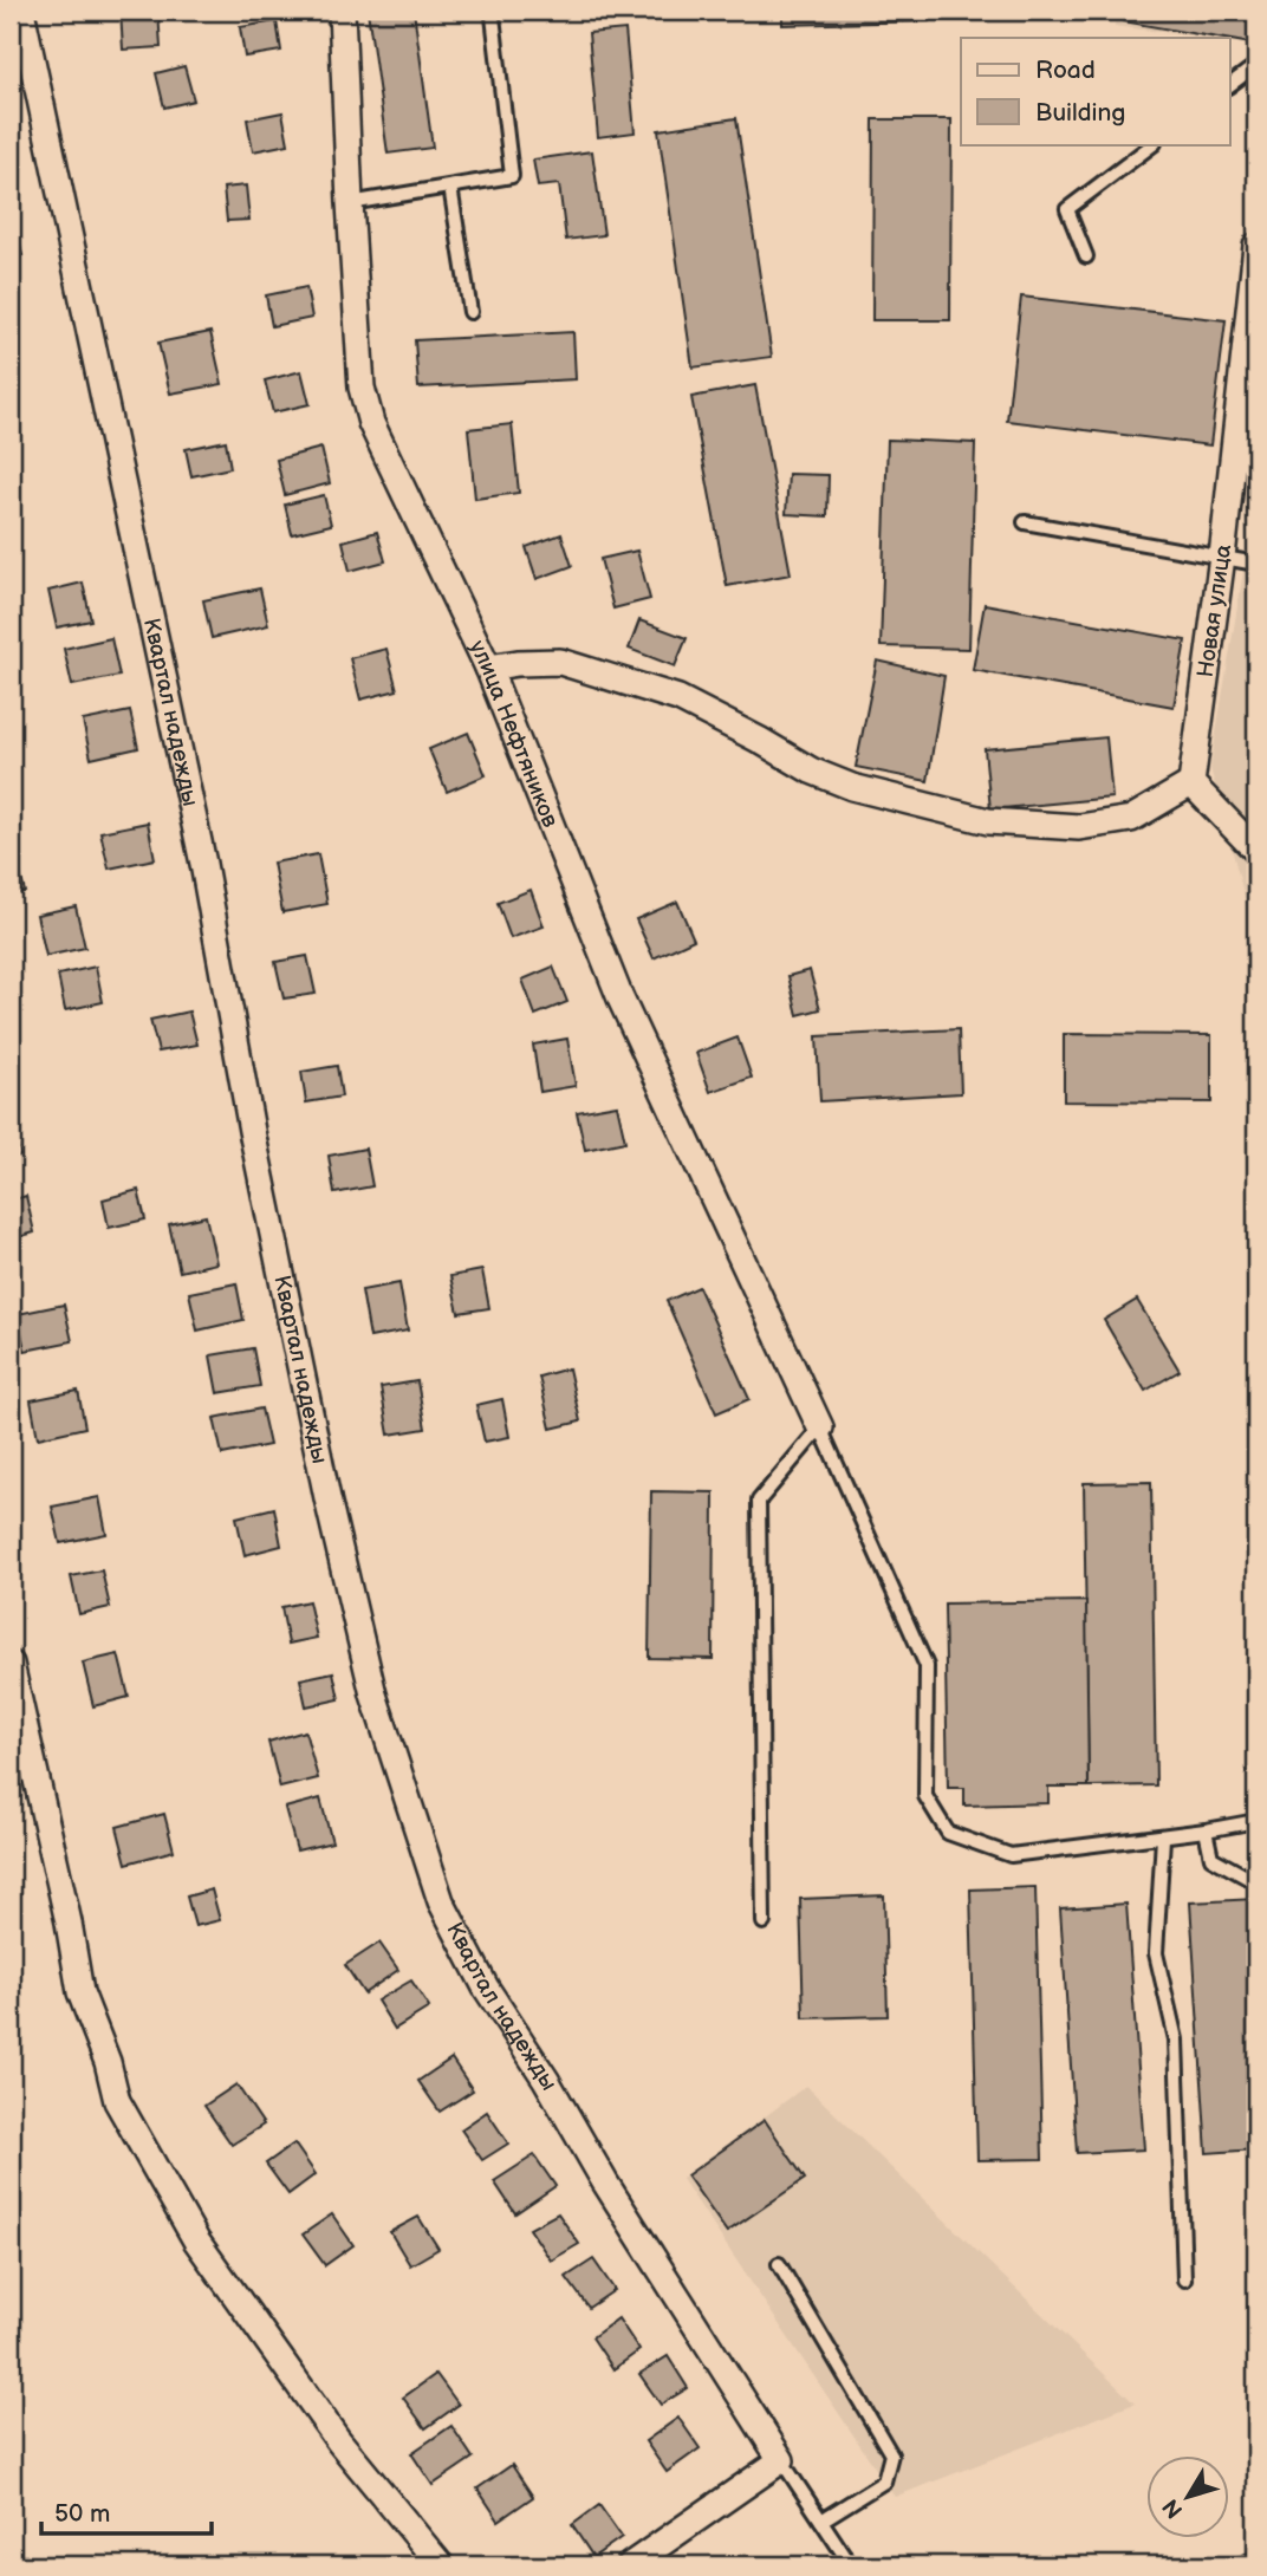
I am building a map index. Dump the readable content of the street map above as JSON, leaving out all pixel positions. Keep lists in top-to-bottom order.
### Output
{
  "streets": {
    "street": ["Новая улица", "Квартал надежды", "улица Нефтяников"]
  },
  "legend": ["Road", "Building"],
  "scale_bar": "50 m",
  "north": "bottom left"
}
